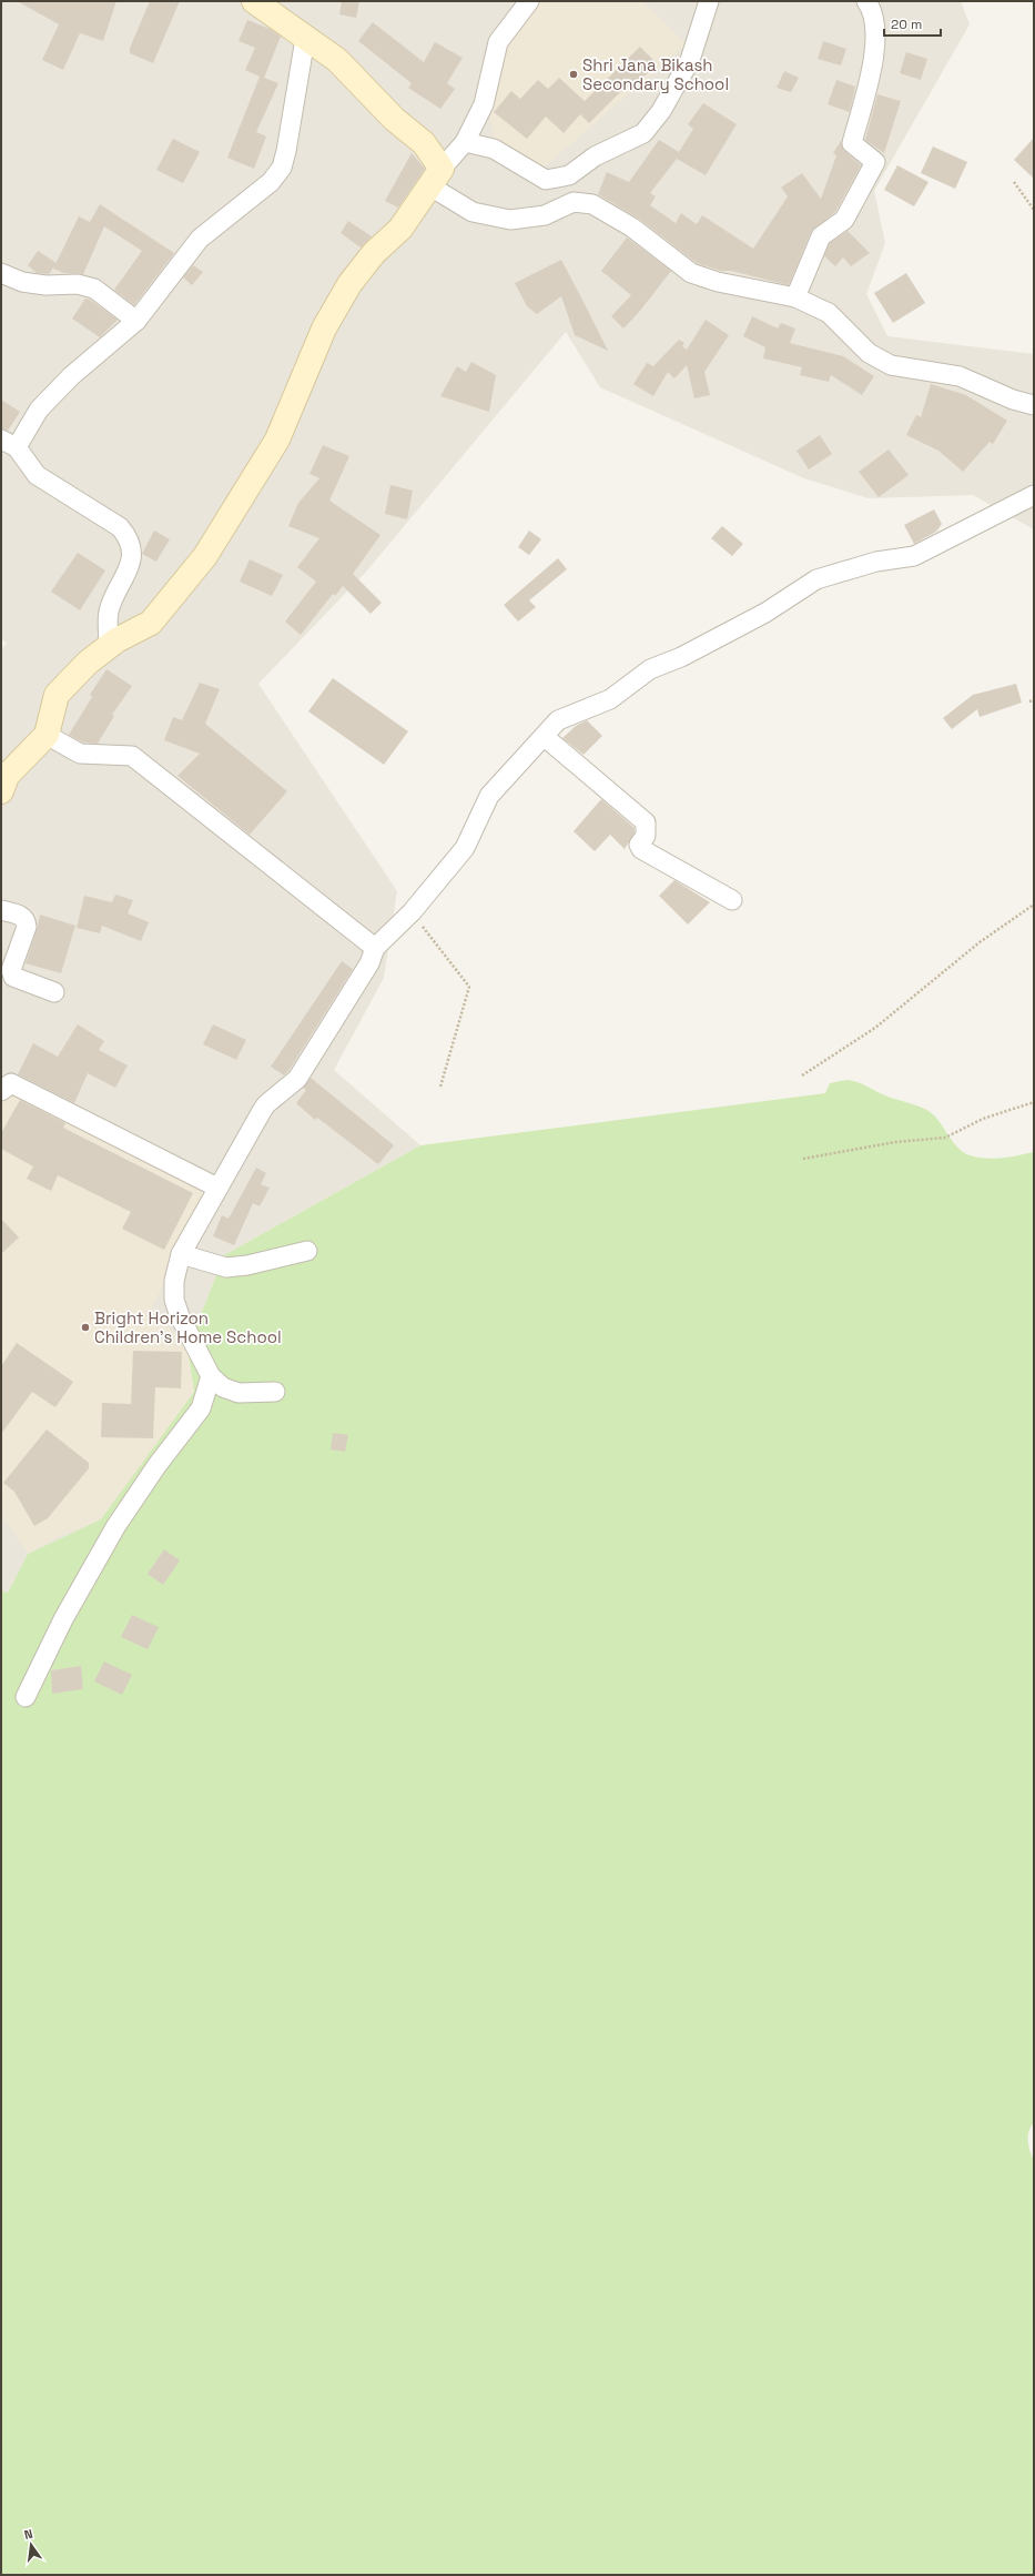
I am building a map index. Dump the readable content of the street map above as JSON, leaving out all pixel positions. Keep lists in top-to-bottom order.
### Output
{
  "places": ["Shri Jana Bikash Secondary School", "Bright Horizon Children's Home School"],
  "scale_bar": "20 m",
  "north": "top"
}
